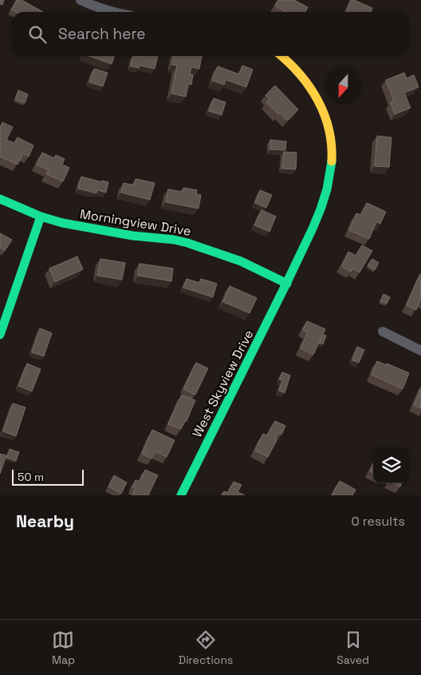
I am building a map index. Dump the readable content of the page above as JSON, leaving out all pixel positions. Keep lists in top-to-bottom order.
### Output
{
  "streets": {
    "street": ["Morningview Drive", "West Skyview Drive"]
  },
  "crossings": [
    ["Morningview Drive", "West Skyview Drive"]
  ],
  "scale_bar": "50 m",
  "north": "bottom",
  "page": {
    "search": "Search here",
    "scale": "50 m",
    "heading": ["Nearby", "0 results"],
    "nav": ["Map", "Directions", "Saved"]
  }
}
